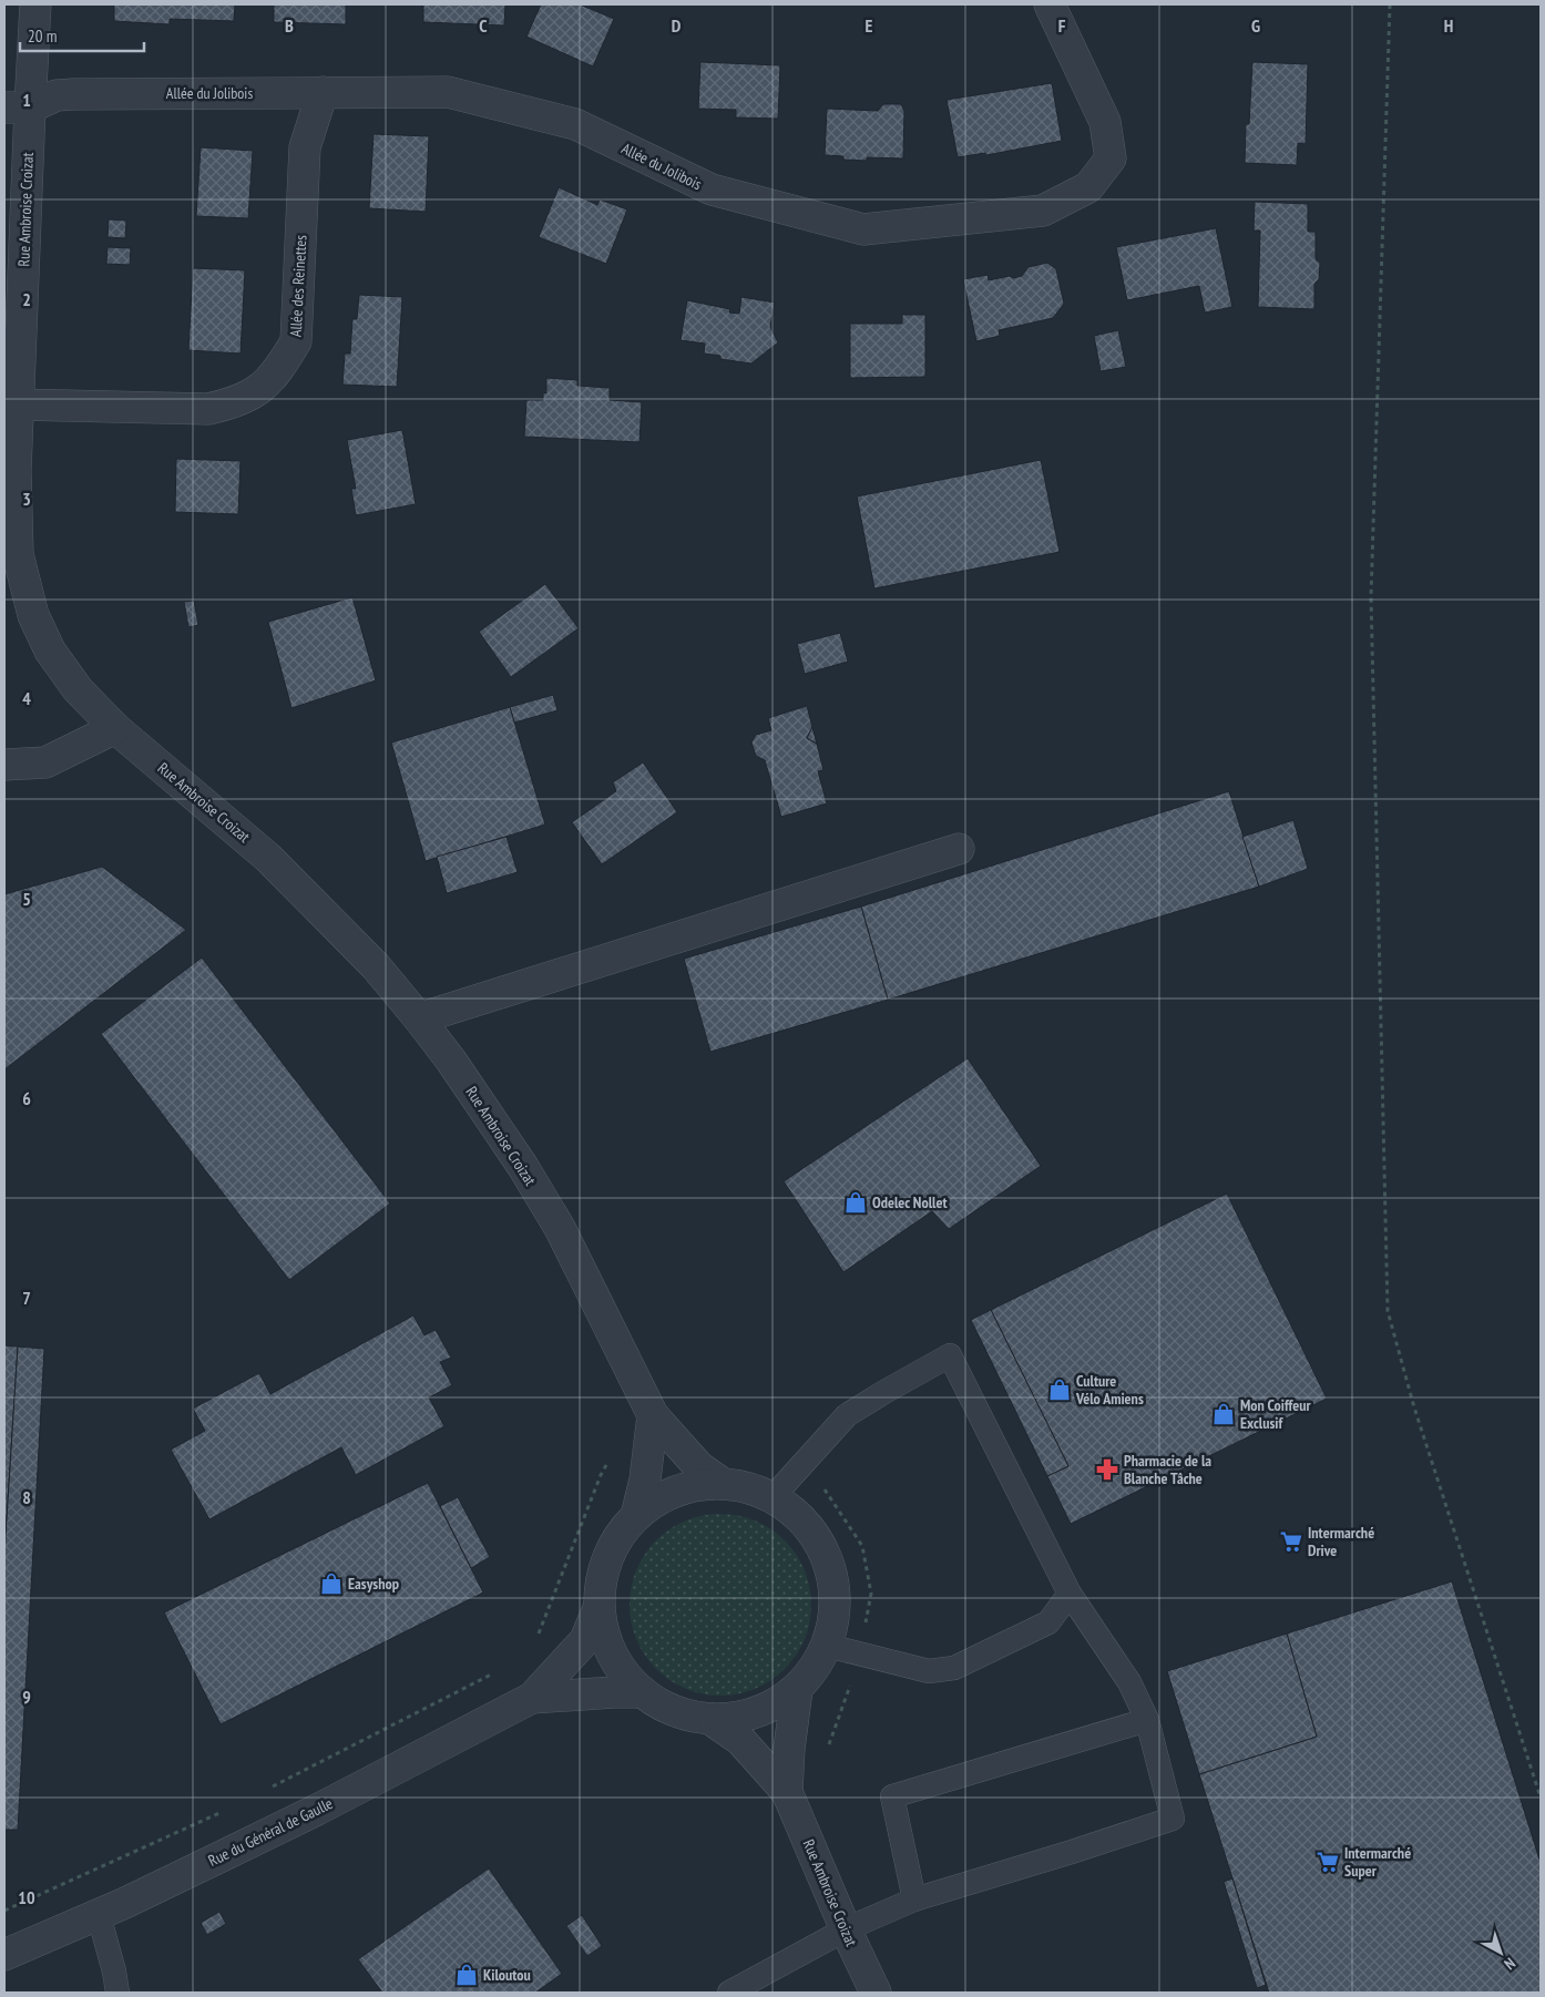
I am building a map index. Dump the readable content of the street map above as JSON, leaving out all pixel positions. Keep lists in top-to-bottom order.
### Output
{
  "streets": {
    "street": [
      "Allée du Jolibois",
      "Rue Ambroise Croizat",
      "Allée des Reinettes",
      "Rue du Général de Gaulle"
    ]
  },
  "crossings": [
    ["Allée du Jolibois", "Rue Ambroise Croizat"],
    ["Allée du Jolibois", "Allée des Reinettes"],
    ["Rue Ambroise Croizat", "Allée des Reinettes"]
  ],
  "places": {
    "shop": [
      "Odelec Nollet",
      "Culture Vélo Amiens",
      "Mon Coiffeur Exclusif",
      "Easyshop",
      "Kiloutou"
    ],
    "pharmacy": ["Pharmacie de la Blanche Tâche"],
    "supermarket": ["Intermarché Drive", "Intermarché Super"]
  },
  "scale_bar": "20 m",
  "north": "bottom right",
  "grid": {
    "columns": [
      "B",
      "C",
      "D",
      "E",
      "F",
      "G",
      "H"
    ],
    "rows": [
      "1",
      "2",
      "3",
      "4",
      "5",
      "6",
      "7",
      "8",
      "9",
      "10"
    ]
  }
}
